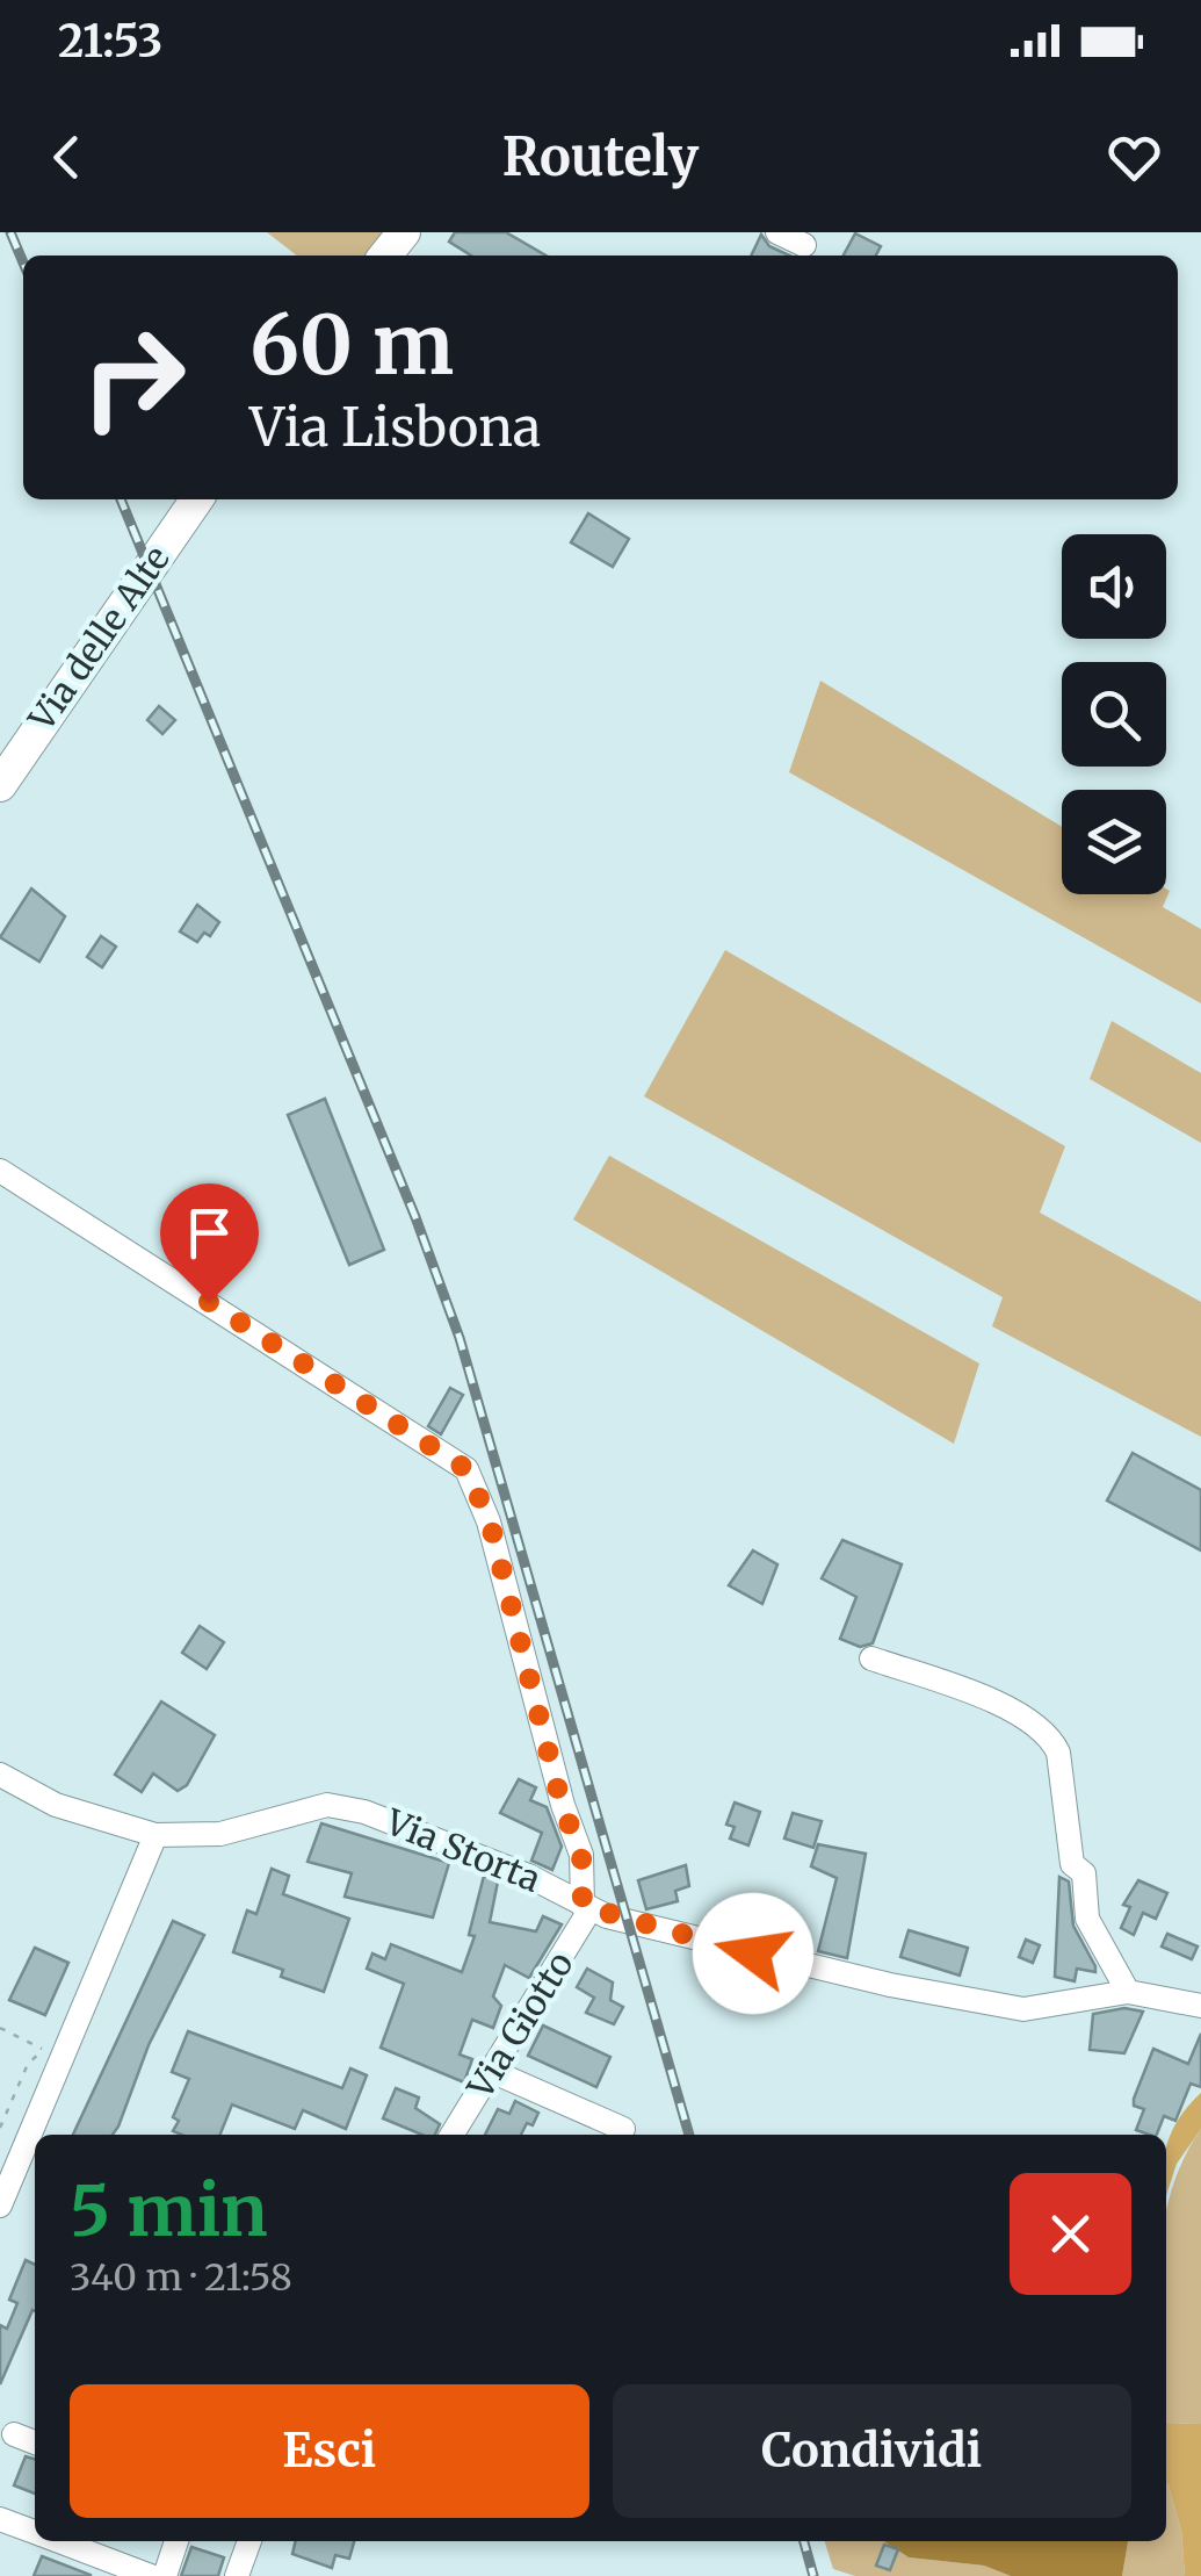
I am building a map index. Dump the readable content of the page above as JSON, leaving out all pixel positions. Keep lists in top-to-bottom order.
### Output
{
  "streets": {
    "street": ["Via delle Alte", "Via Storta", "Via Giotto"]
  },
  "crossings": [
    ["Via Storta", "Via Giotto"]
  ],
  "page": {
    "status": "21:53",
    "header": "Routely",
    "turn": ["60 m", "Via Lisbona"],
    "heading": ["5 min", "340 m · 21:58"],
    "buttons": ["Esci", "Condividi"]
  }
}
